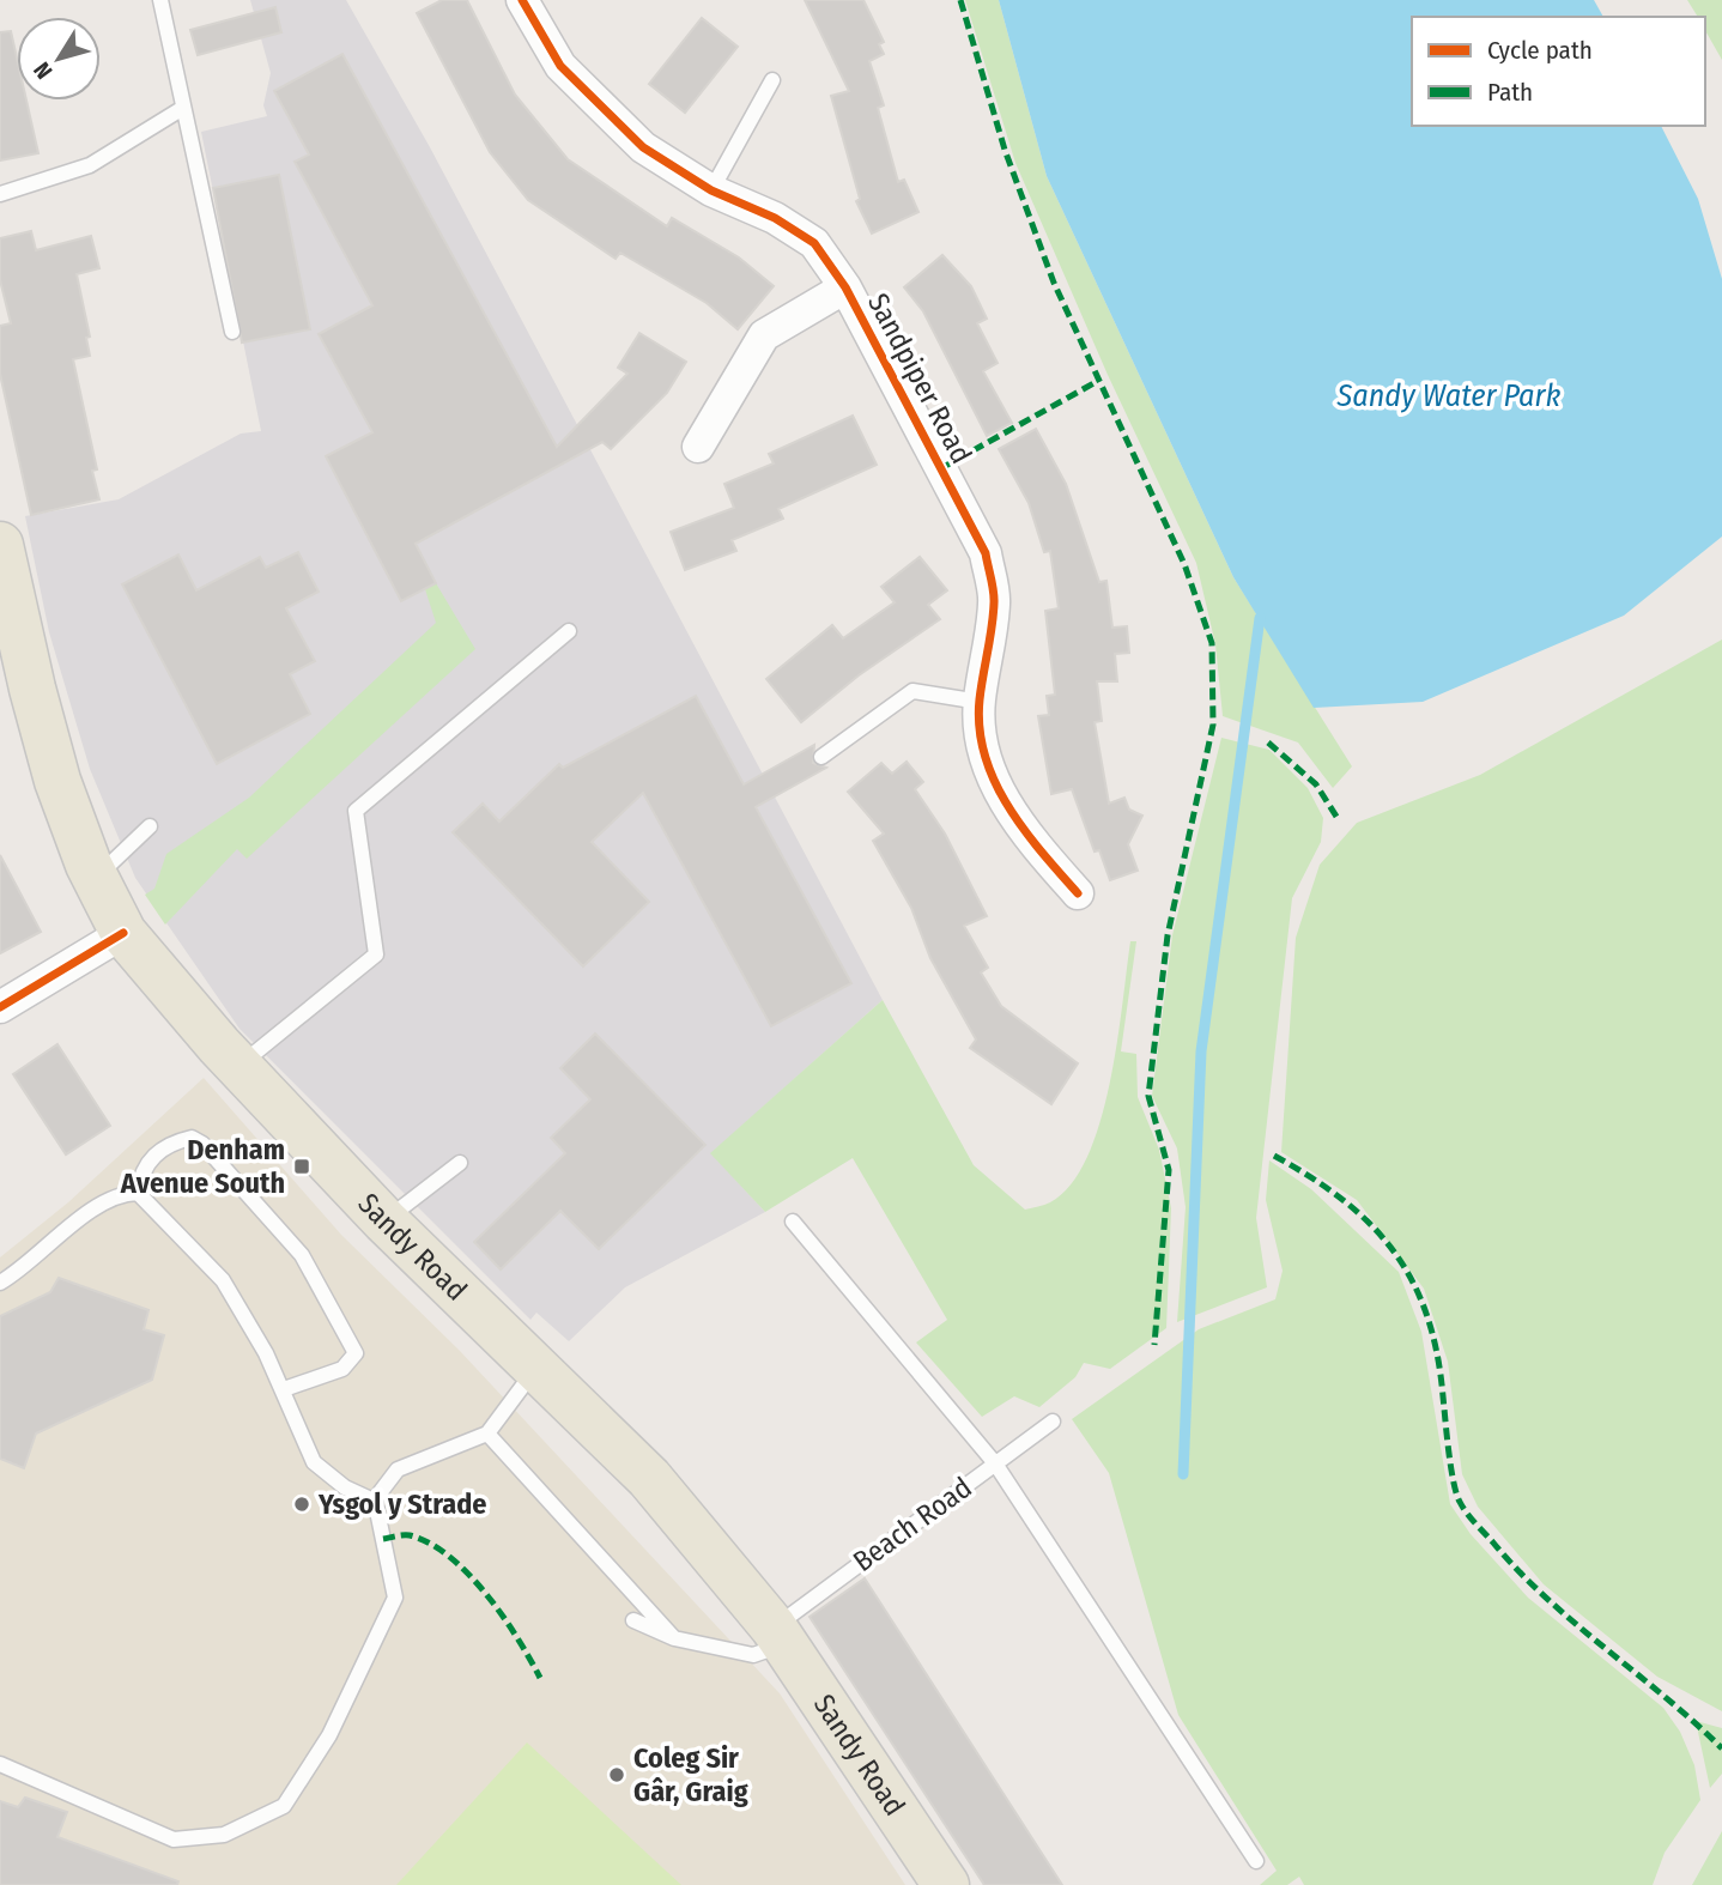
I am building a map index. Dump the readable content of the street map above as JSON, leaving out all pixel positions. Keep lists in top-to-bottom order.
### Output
{
  "streets": {
    "main road": ["Sandy Road"],
    "street": ["Sandpiper Road"],
    "lane": ["Beach Road"]
  },
  "crossings": [
    ["Sandy Road", "Beach Road"]
  ],
  "water": ["Sandy Water Park"],
  "places": {
    "transit": ["Denham Avenue South"],
    "other": ["Ysgol y Strade", "Coleg Sir Gâr, Graig"]
  },
  "legend": ["Cycle path", "Path"],
  "north": "bottom left"
}
